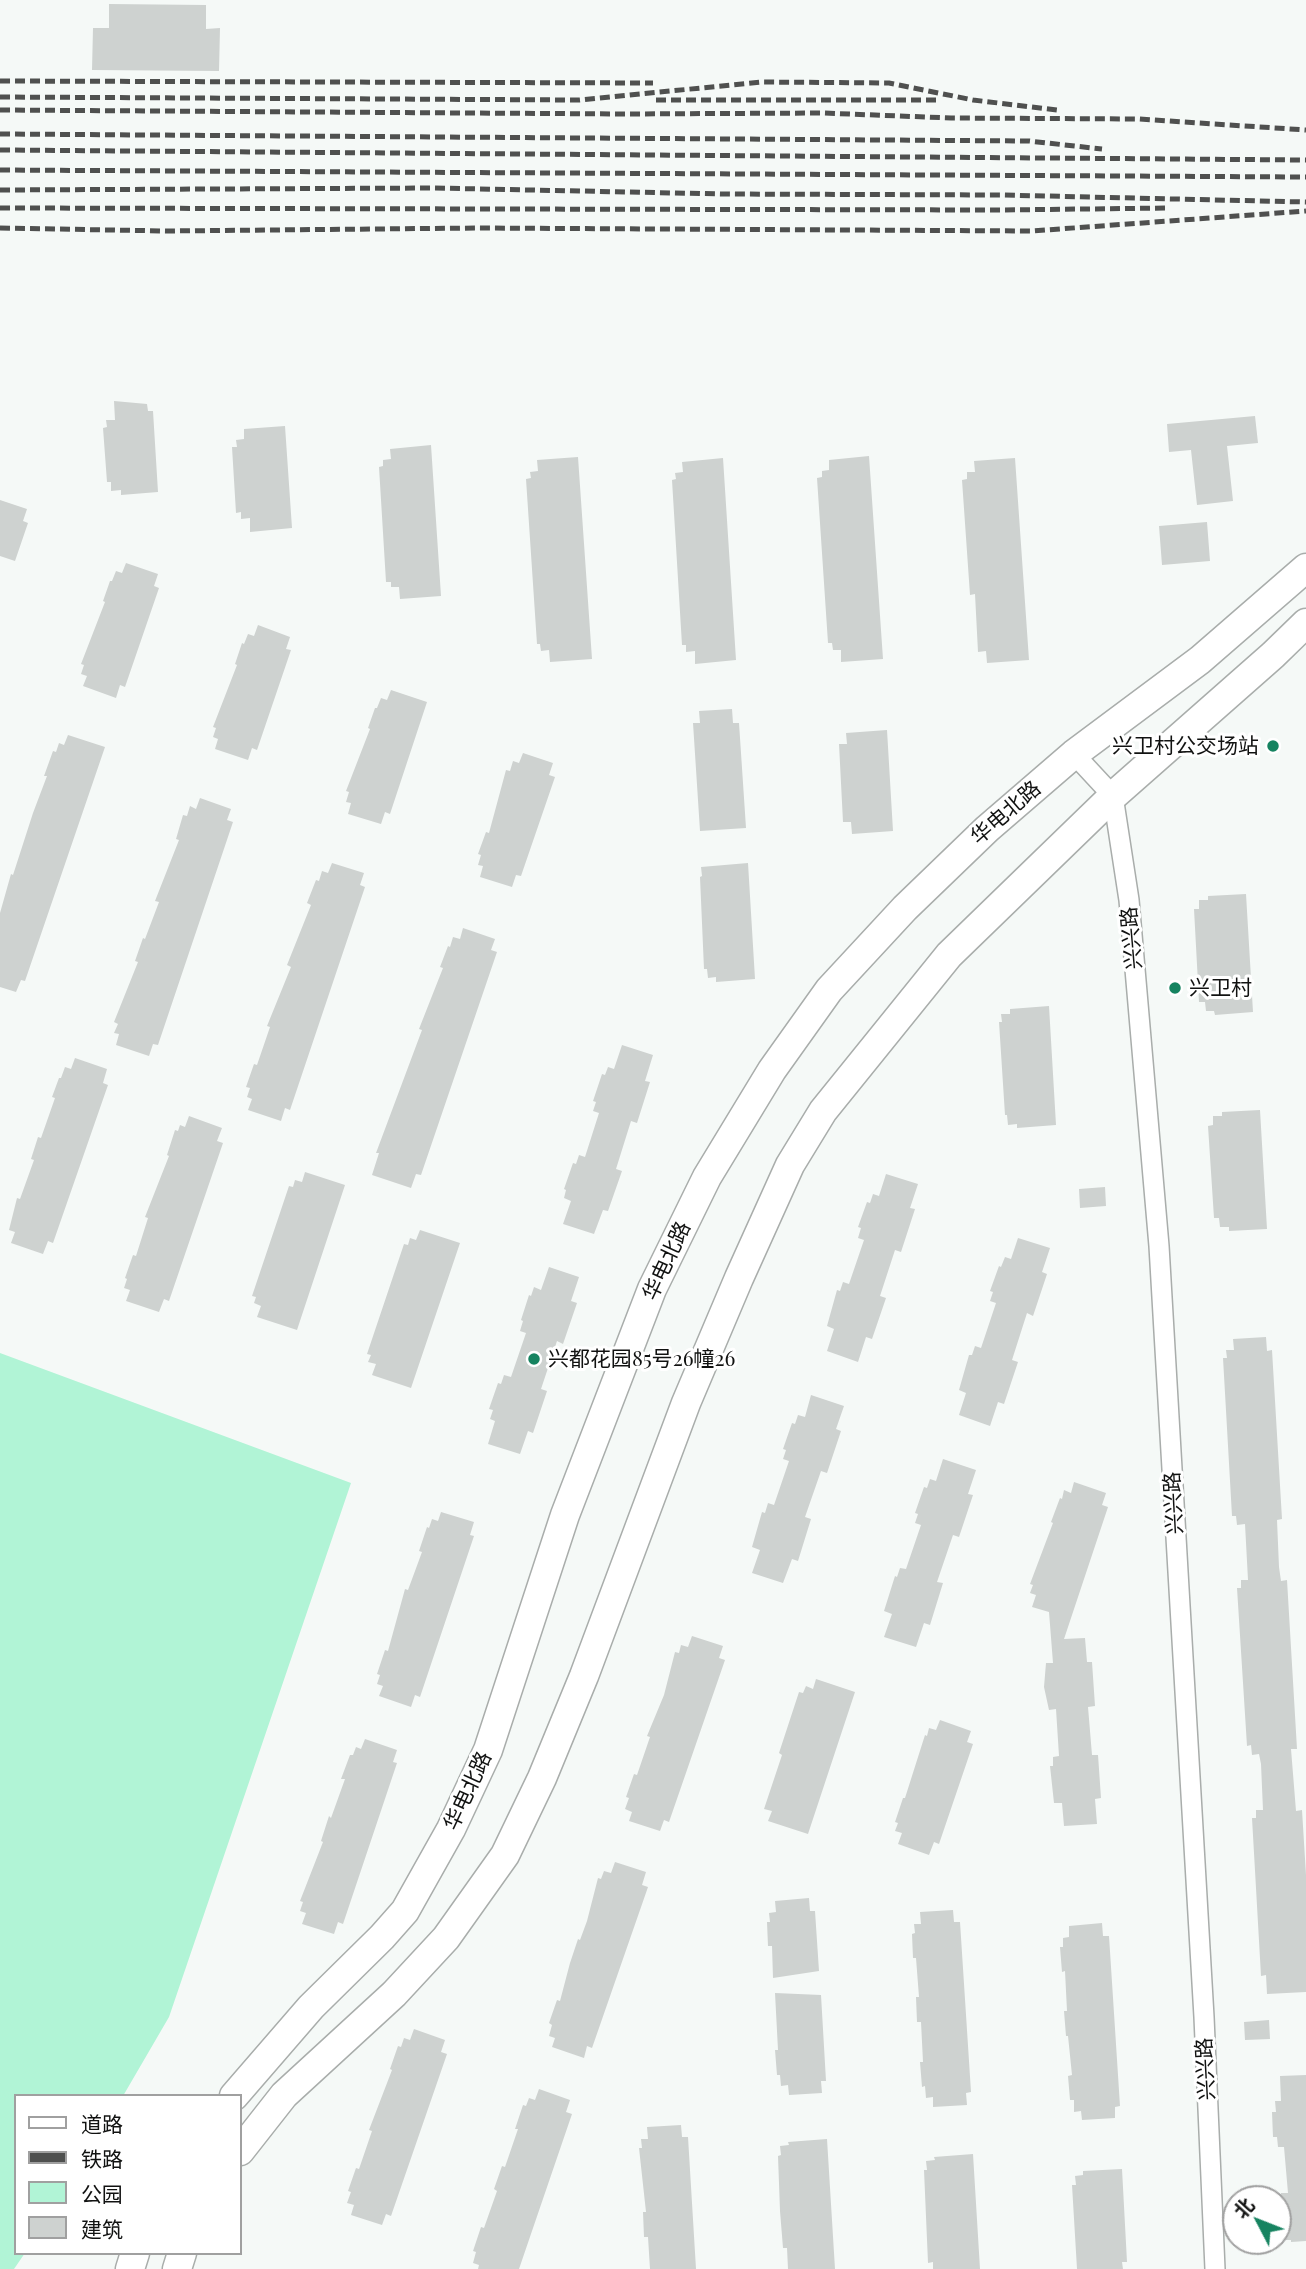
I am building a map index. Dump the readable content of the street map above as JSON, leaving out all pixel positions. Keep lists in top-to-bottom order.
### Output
{
  "streets": {
    "main road": ["华电北路"],
    "street": ["兴兴路"]
  },
  "places": ["兴卫村公交场站", "兴卫村", "兴都花园85号26幢26"],
  "legend": [
    "道路",
    "铁路",
    "公园",
    "建筑"
  ],
  "north": "top left"
}
